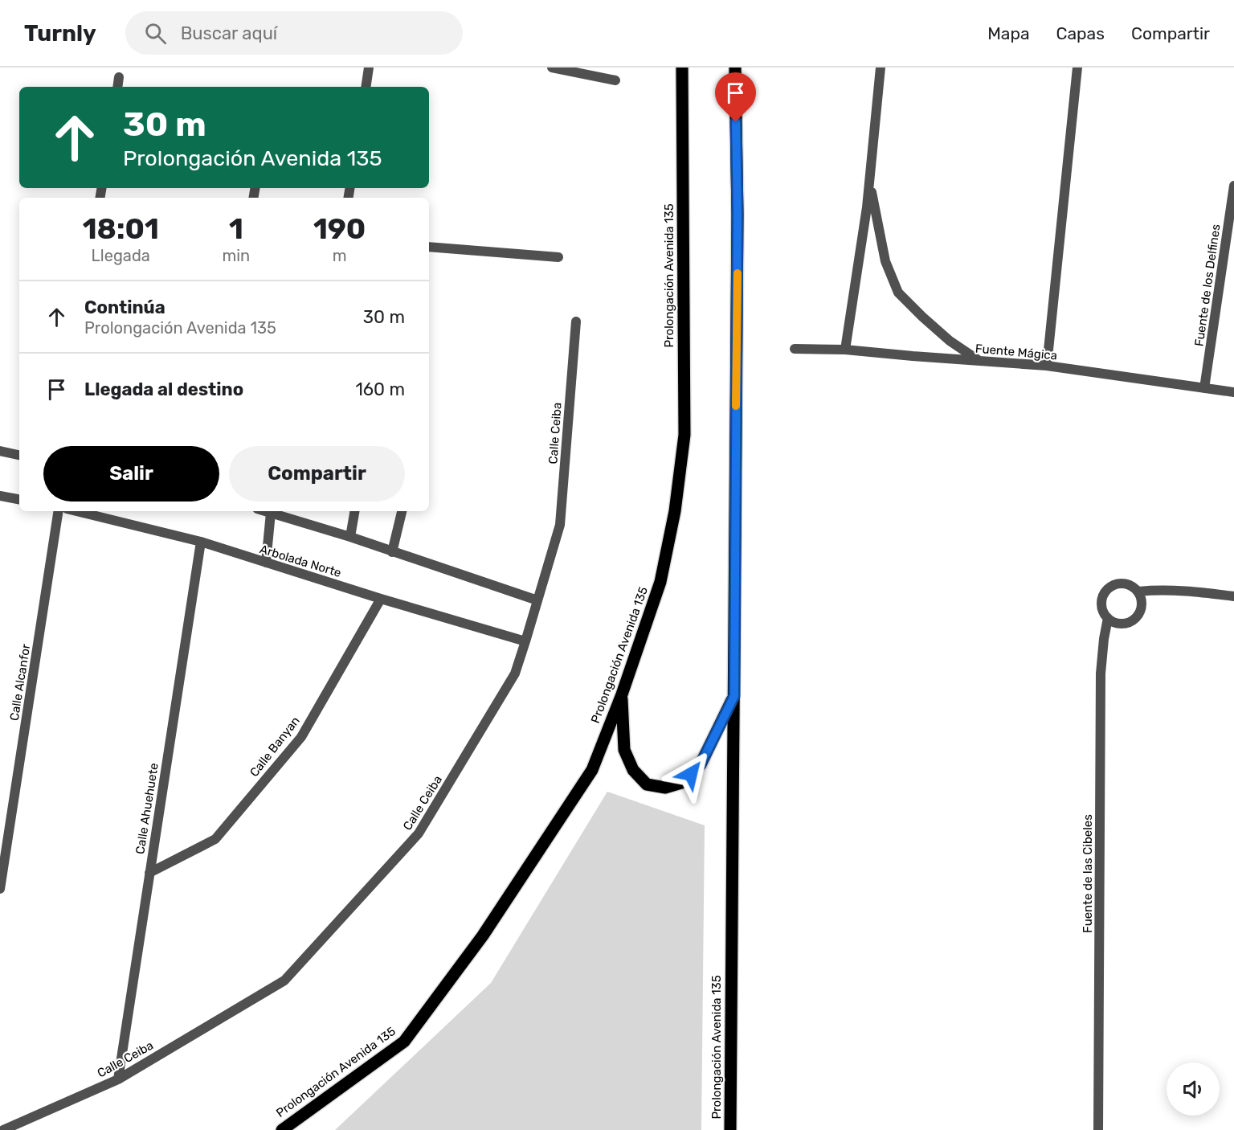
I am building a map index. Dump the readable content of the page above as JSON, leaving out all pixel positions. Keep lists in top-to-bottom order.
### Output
{
  "streets": {
    "main road": ["Prolongación Avenida 135"],
    "street": [
      "Fuente de los Delfines",
      "Fuente Mágica",
      "Calle Ceiba",
      "Arbolada Norte",
      "Calle Alcanfor",
      "Calle Banyan",
      "Calle Ahuehuete",
      "Fuente de las Cibeles"
    ]
  },
  "crossings": [
    ["Fuente de los Delfines", "Fuente Mágica"],
    ["Calle Ceiba", "Arbolada Norte"],
    ["Calle Ceiba", "Calle Ahuehuete"],
    ["Arbolada Norte", "Calle Banyan"],
    ["Arbolada Norte", "Calle Ahuehuete"],
    ["Calle Banyan", "Calle Ahuehuete"]
  ],
  "page": {
    "header": "Turnly",
    "search": "Buscar aquí",
    "nav": ["Mapa", "Capas", "Compartir"],
    "turn": ["30 m", "Prolongación Avenida 135"],
    "eta": [
      "18:01",
      "Llegada",
      "1",
      "min",
      "190",
      "m"
    ],
    "list": [
      {
        "name": "Continúa",
        "note": "Prolongación Avenida 135",
        "value": "30 m"
      },
      {
        "name": "Llegada al destino",
        "value": "160 m"
      }
    ],
    "buttons": ["Salir", "Compartir"]
  }
}
